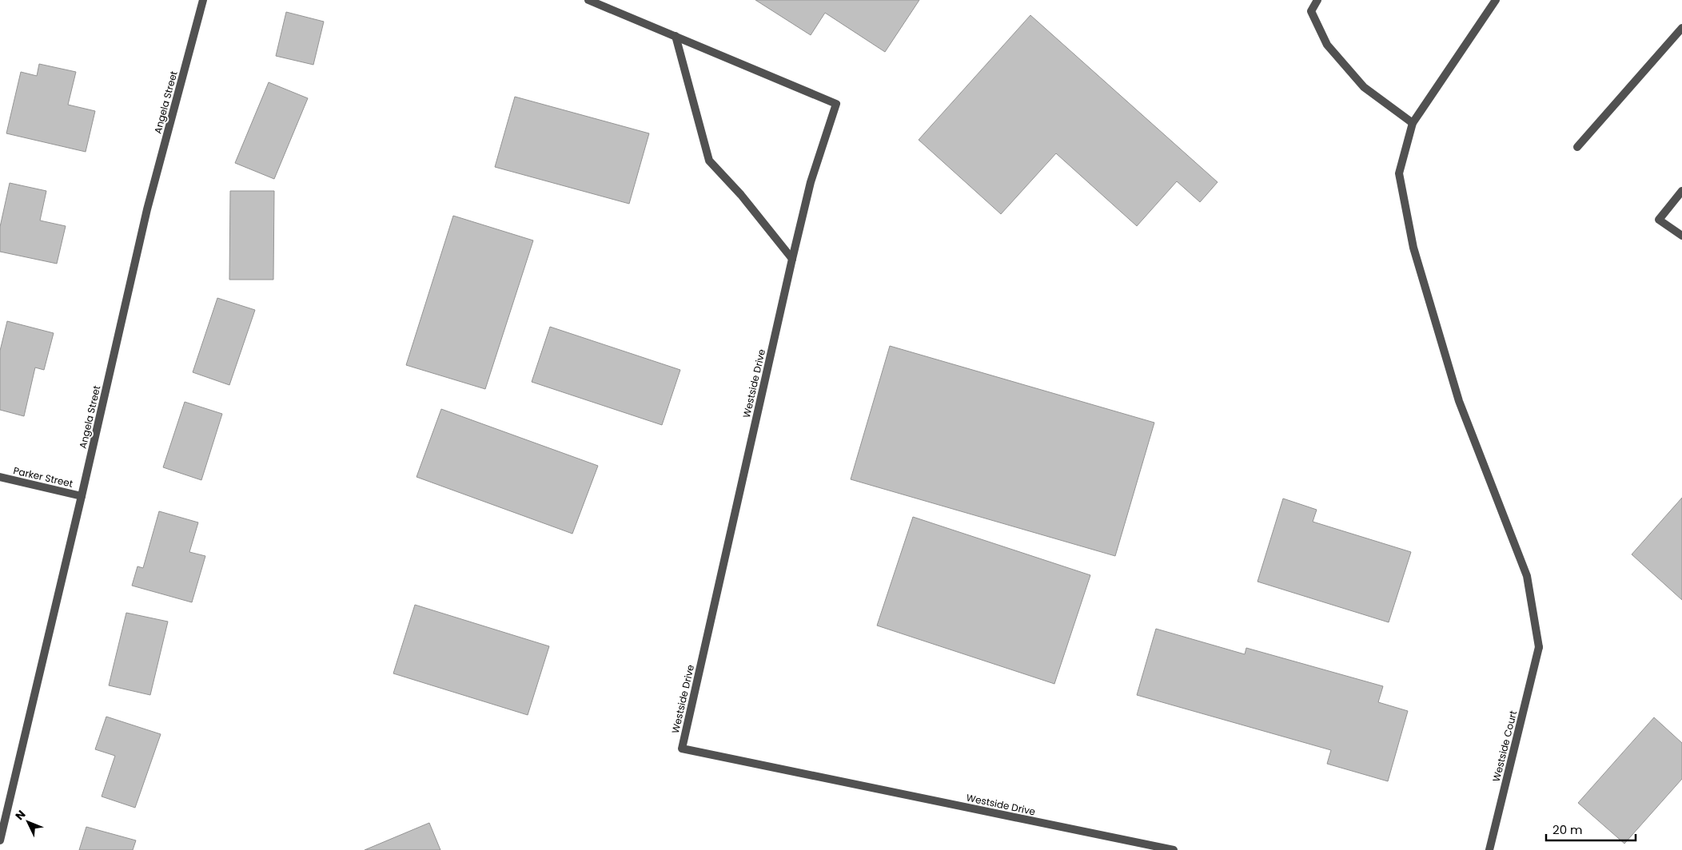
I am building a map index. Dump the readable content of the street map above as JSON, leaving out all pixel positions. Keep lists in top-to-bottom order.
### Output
{
  "streets": {
    "street": [
      "Angela Street",
      "Westside Drive",
      "Parker Street",
      "Westside Court"
    ]
  },
  "crossings": [
    ["Angela Street", "Parker Street"]
  ],
  "scale_bar": "20 m",
  "north": "top left"
}
